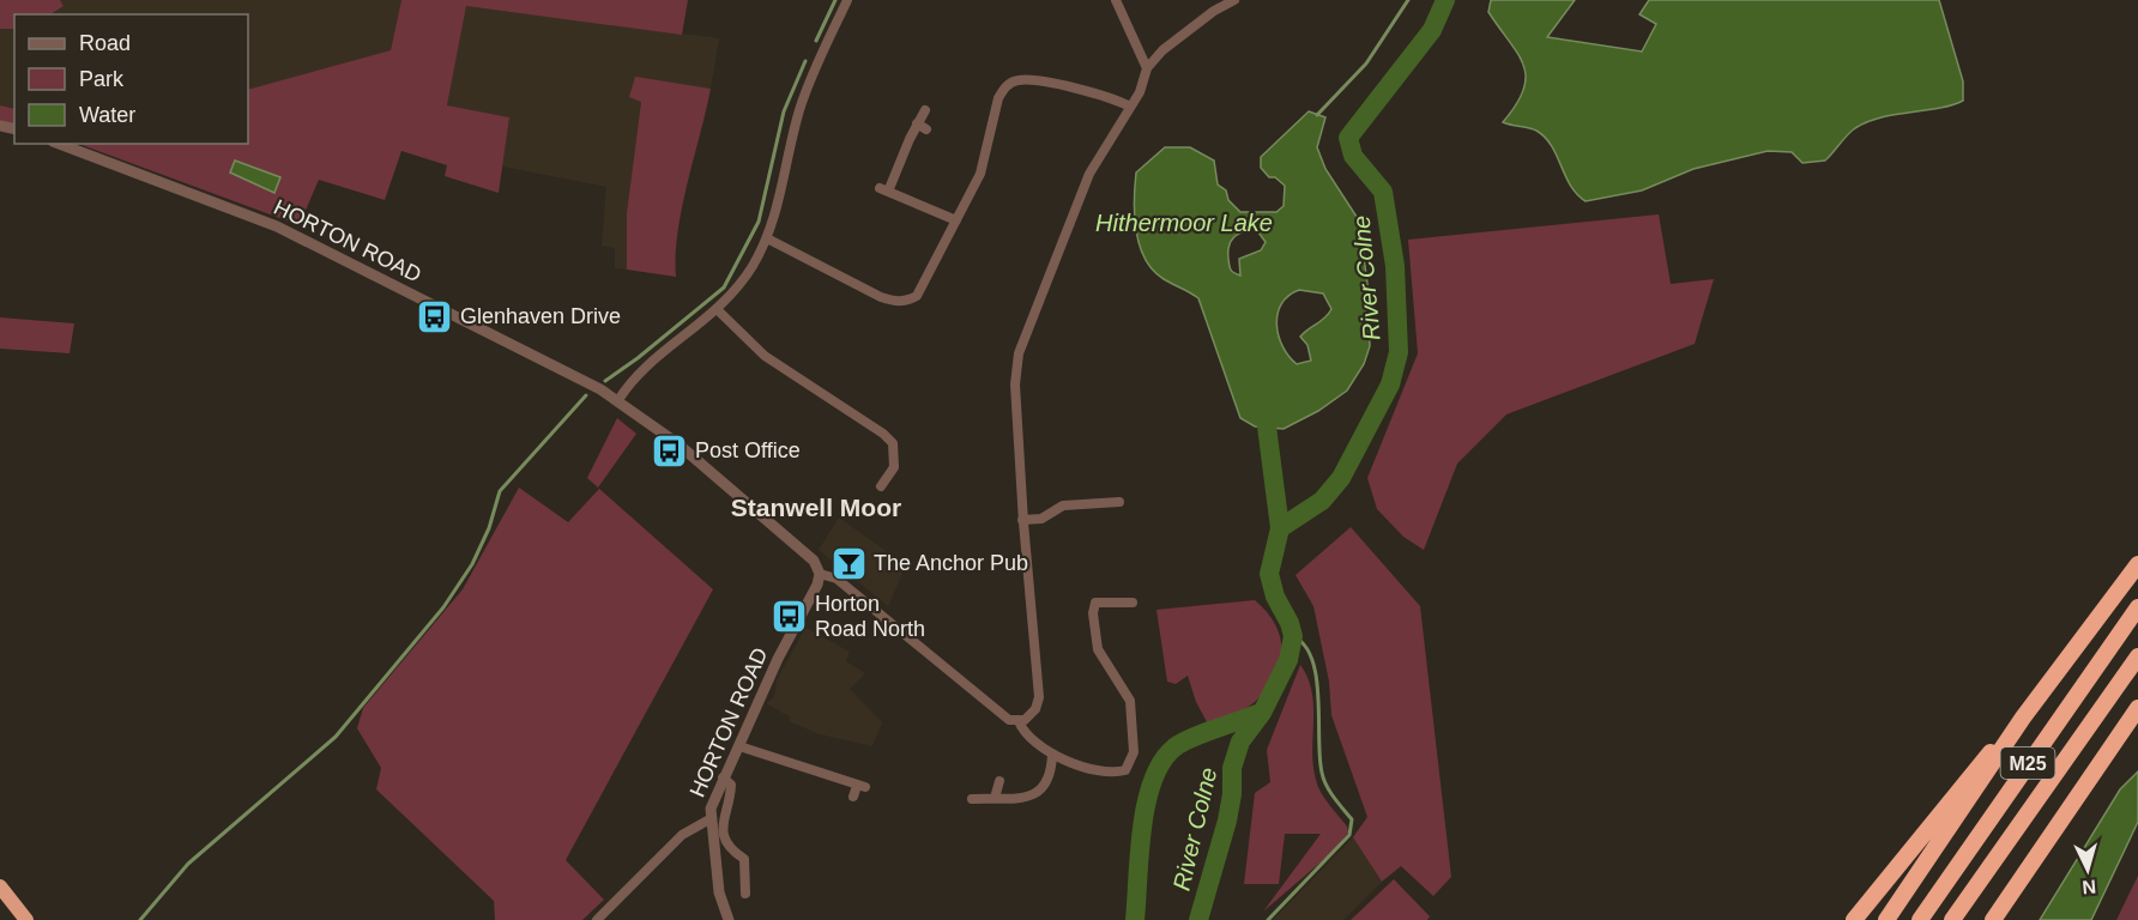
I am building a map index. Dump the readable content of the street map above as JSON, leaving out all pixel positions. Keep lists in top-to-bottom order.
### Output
{
  "streets": {
    "highway": ["M25"],
    "street": ["HORTON ROAD"]
  },
  "districts": ["Stanwell Moor"],
  "water": ["Hithermoor Lake", "River Colne"],
  "places": {
    "bus stop": ["Glenhaven Drive", "Post Office", "Horton Road North"],
    "bar": ["The Anchor Pub"]
  },
  "legend": ["Road", "Park", "Water"],
  "north": "bottom"
}
